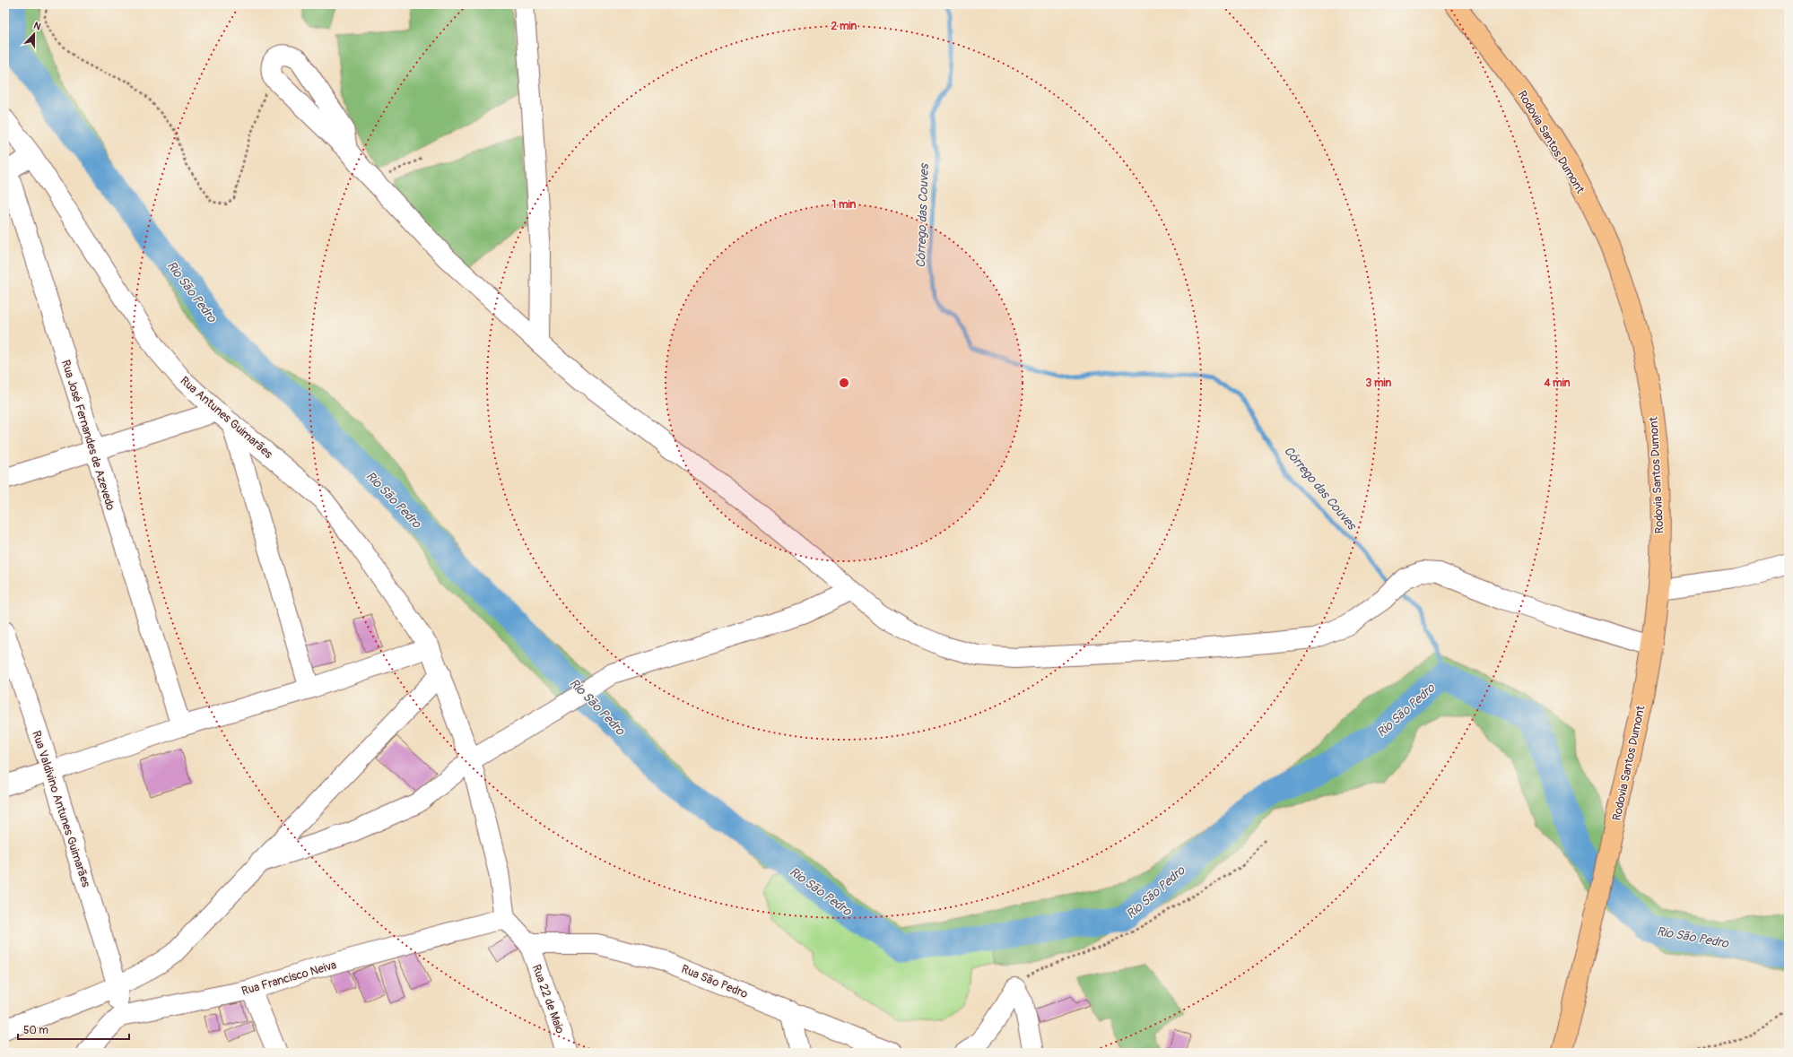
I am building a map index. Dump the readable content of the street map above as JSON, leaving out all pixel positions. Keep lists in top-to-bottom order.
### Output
{
  "streets": {
    "highway": ["Rodovia Santos Dumont"],
    "street": [
      "Rua Antunes Guimarães",
      "Rua José Fernandes de Azevedo",
      "Rua Valdivino Antunes Guimarães",
      "Rua Francisco Neiva",
      "Rua São Pedro",
      "Rua 22 de Maio"
    ]
  },
  "crossings": [
    ["Rua Antunes Guimarães", "Rua José Fernandes de Azevedo"],
    ["Rua Antunes Guimarães", "Rua Francisco Neiva"],
    ["Rua Valdivino Antunes Guimarães", "Rua Francisco Neiva"],
    ["Rua São Pedro", "Rua 22 de Maio"]
  ],
  "water": ["Córrego das Couves", "Rio São Pedro"],
  "scale_bar": "50 m",
  "north": "top",
  "rings": [
    "2 min",
    "1 min",
    "3 min",
    "4 min"
  ]
}
